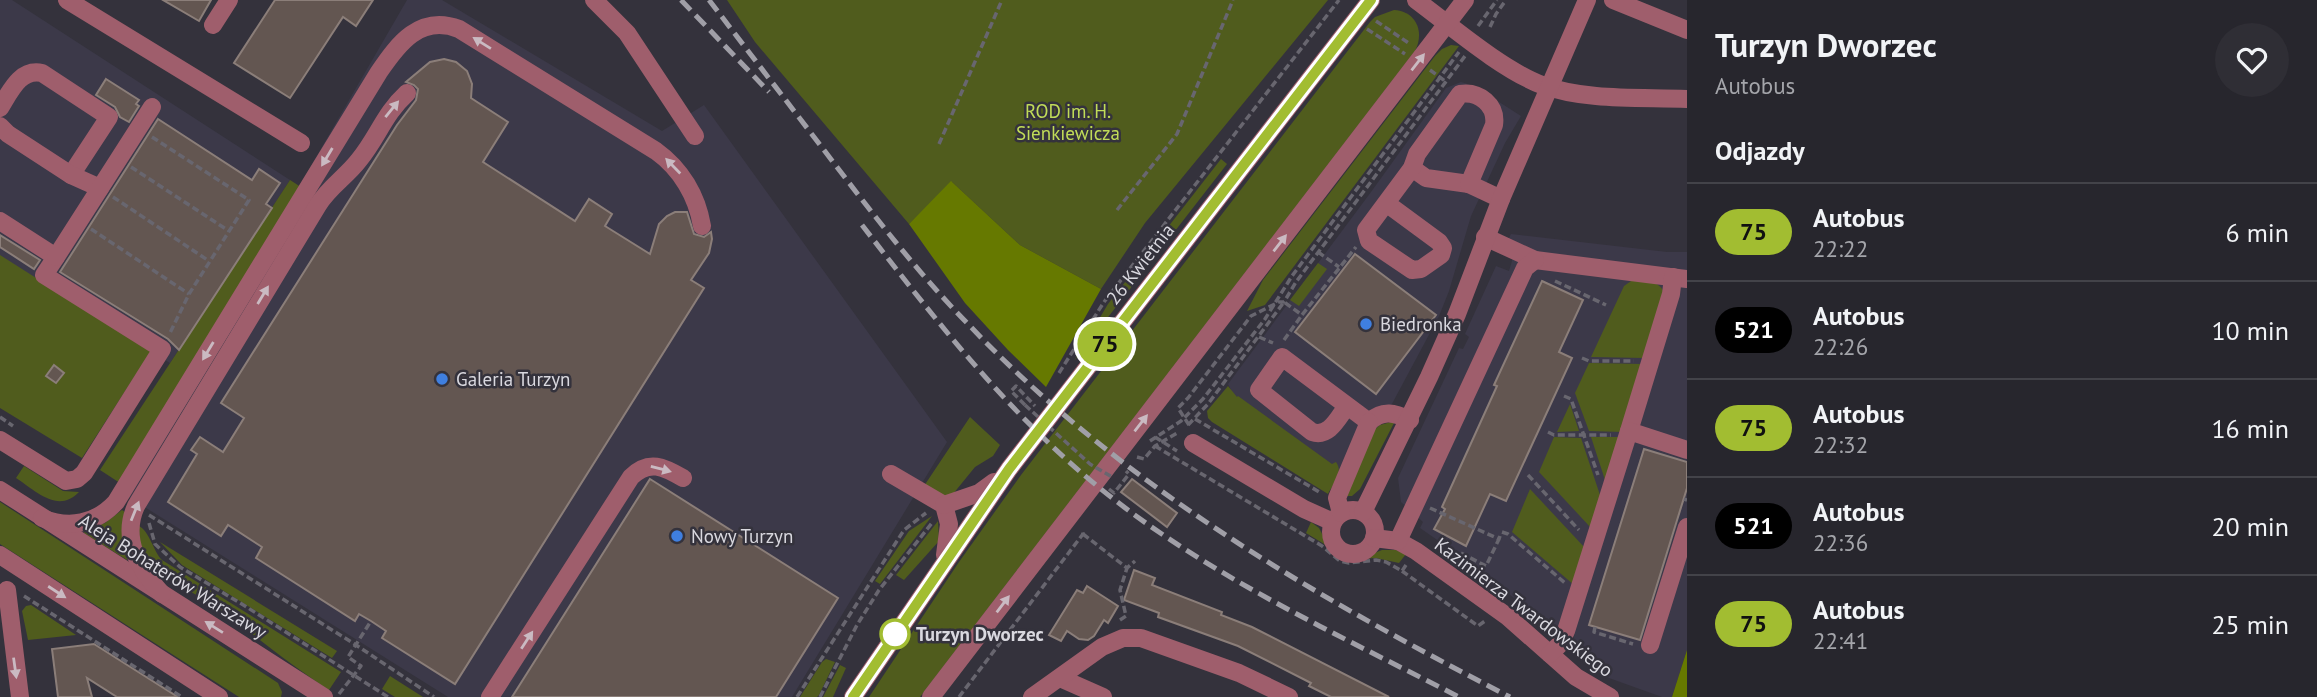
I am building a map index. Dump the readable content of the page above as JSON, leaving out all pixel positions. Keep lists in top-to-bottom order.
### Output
{
  "streets": {
    "street": ["26 Kwietnia", "Aleja Bohaterów Warszawy", "Kazimierza Twardowskiego"]
  },
  "parks": ["ROD im. H. Sienkiewicza"],
  "places": [
    "Biedronka",
    "Galeria Turzyn",
    "Nowy Turzyn",
    "Turzyn Dworzec"
  ],
  "lines": ["bus line 75"],
  "page": {
    "on_map": "75",
    "heading": [
      ["Turzyn Dworzec", "Autobus"],
      "Odjazdy"
    ],
    "list": [
      {
        "mark": "75",
        "name": "Autobus",
        "note": "22:22",
        "value": "6 min"
      },
      {
        "mark": "521",
        "name": "Autobus",
        "note": "22:26",
        "value": "10 min"
      },
      {
        "mark": "75",
        "name": "Autobus",
        "note": "22:32",
        "value": "16 min"
      },
      {
        "mark": "521",
        "name": "Autobus",
        "note": "22:36",
        "value": "20 min"
      },
      {
        "mark": "75",
        "name": "Autobus",
        "note": "22:41",
        "value": "25 min"
      }
    ]
  }
}
